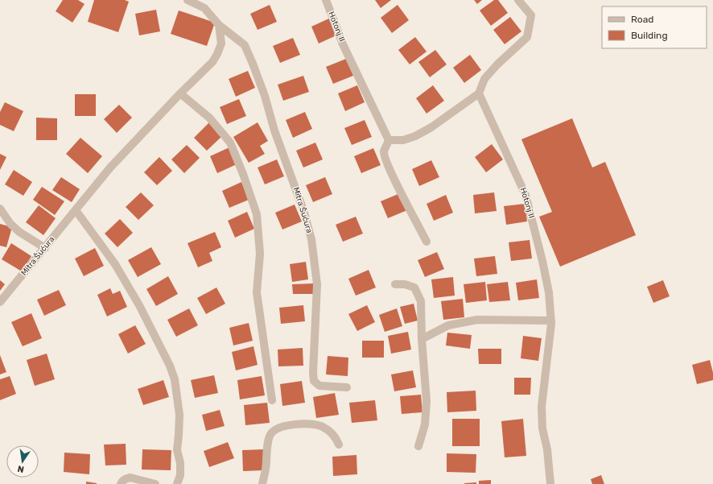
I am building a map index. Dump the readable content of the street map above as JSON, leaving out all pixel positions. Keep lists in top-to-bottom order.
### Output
{
  "streets": {
    "street": ["Hotonj II", "Mitra Šućura"]
  },
  "legend": ["Road", "Building"],
  "north": "bottom"
}
